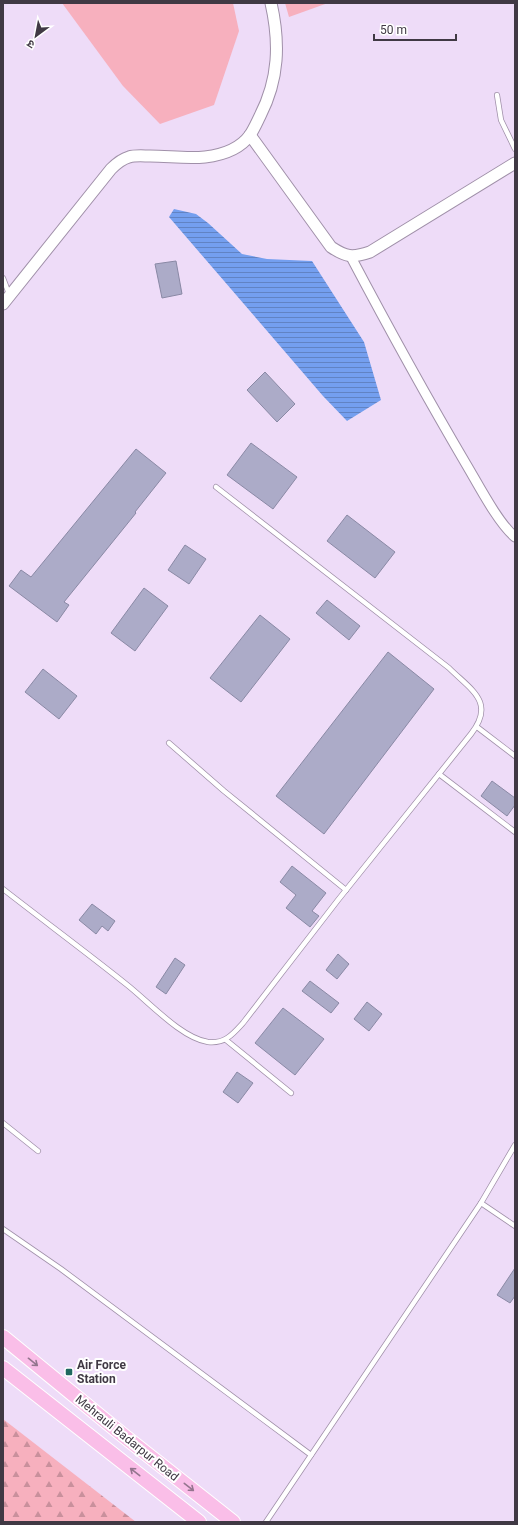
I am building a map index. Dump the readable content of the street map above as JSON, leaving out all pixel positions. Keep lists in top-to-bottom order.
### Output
{
  "streets": {
    "main road": ["Mehrauli Badarpur Road"]
  },
  "places": {
    "transit": ["Air Force Station"]
  },
  "scale_bar": "50 m",
  "north": "bottom left"
}
